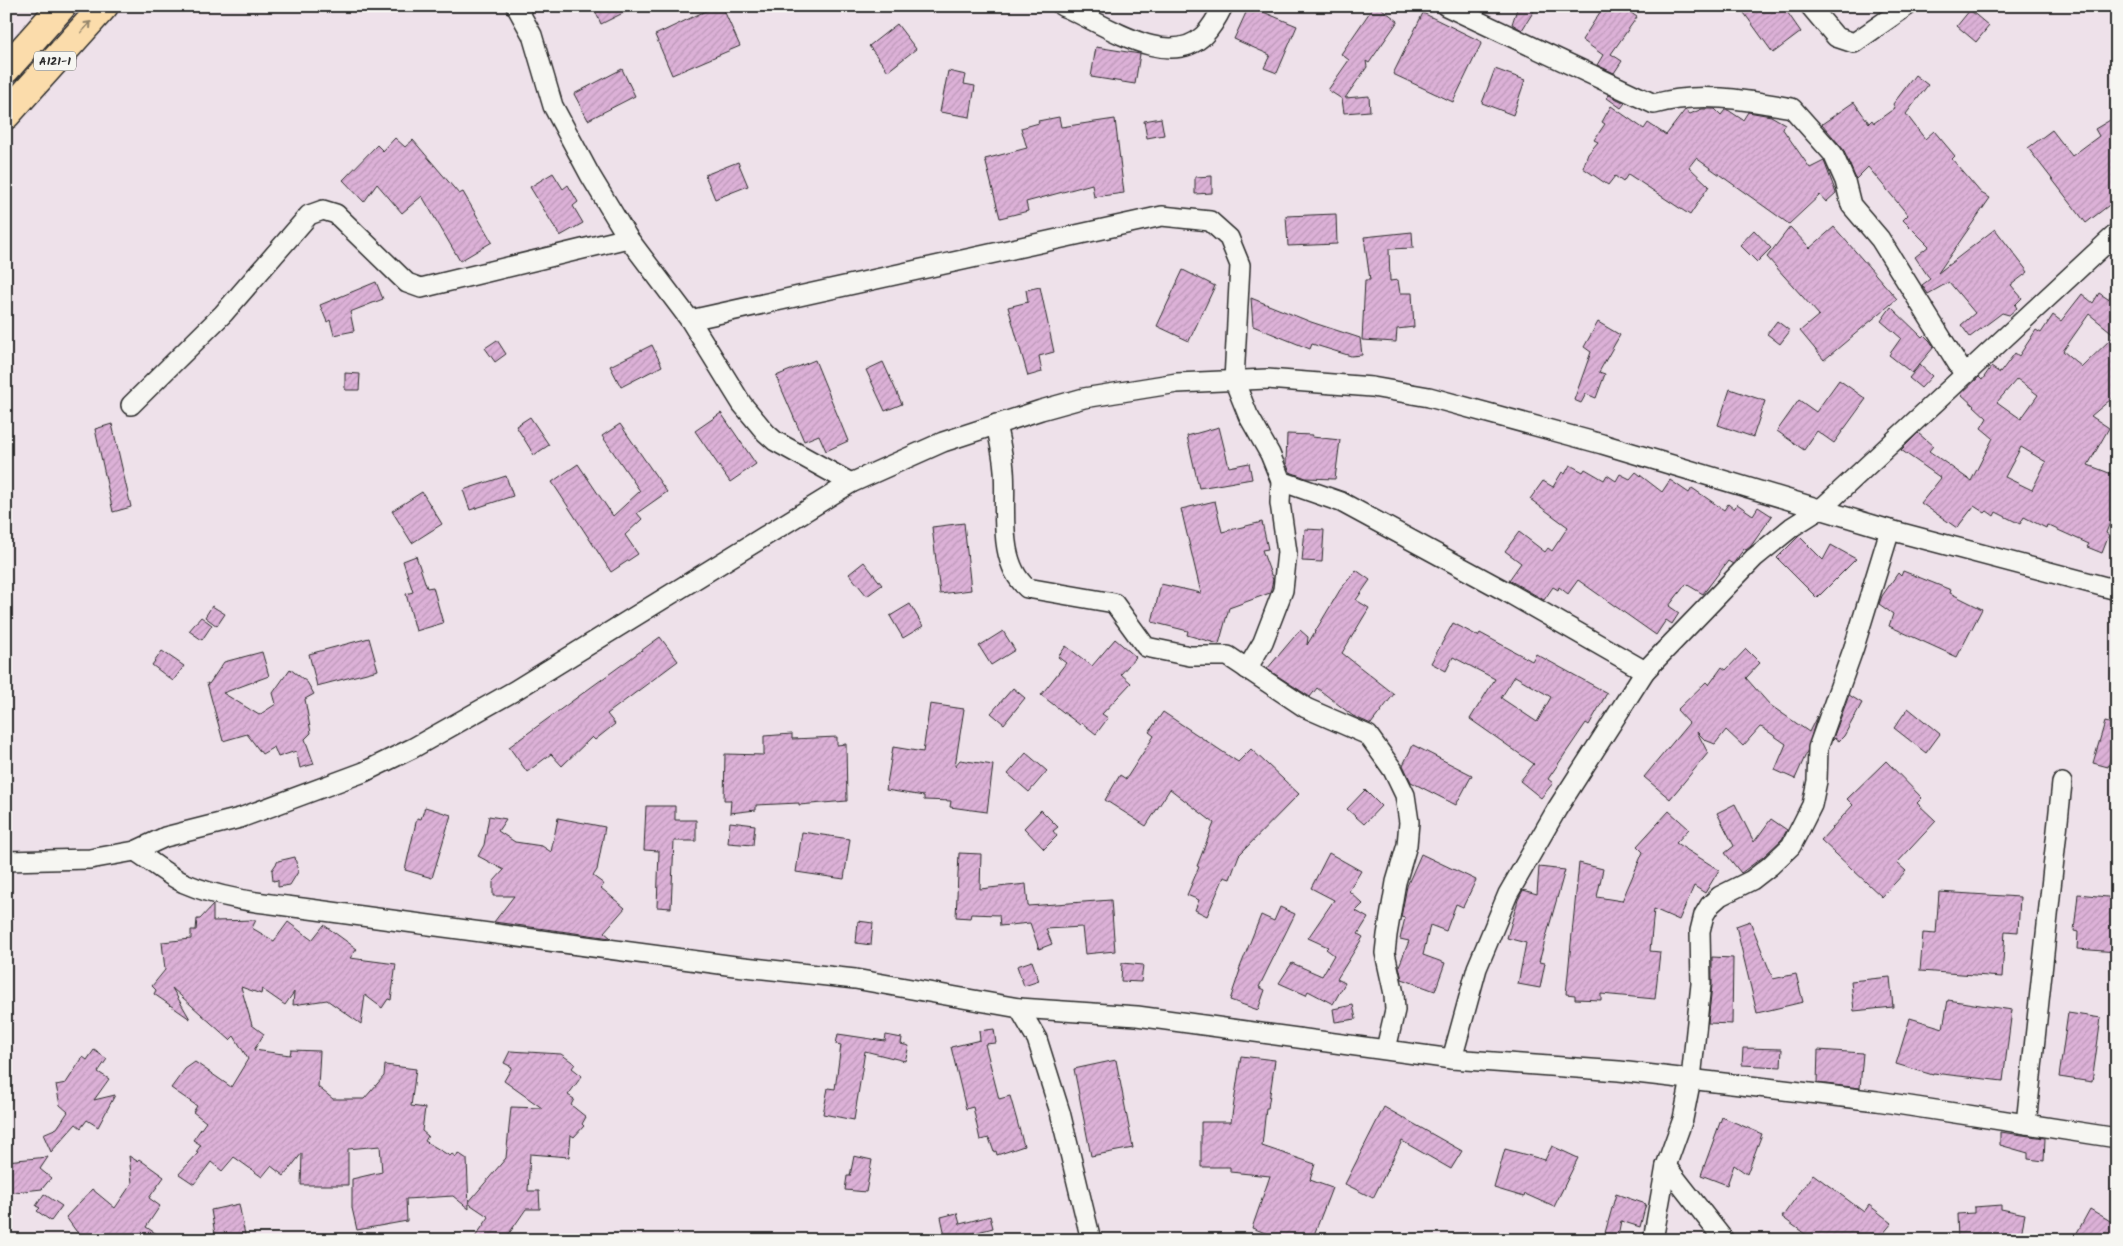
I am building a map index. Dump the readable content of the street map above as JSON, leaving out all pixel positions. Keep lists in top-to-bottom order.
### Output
{
  "streets": {
    "highway": ["A121-1"]
  }
}
